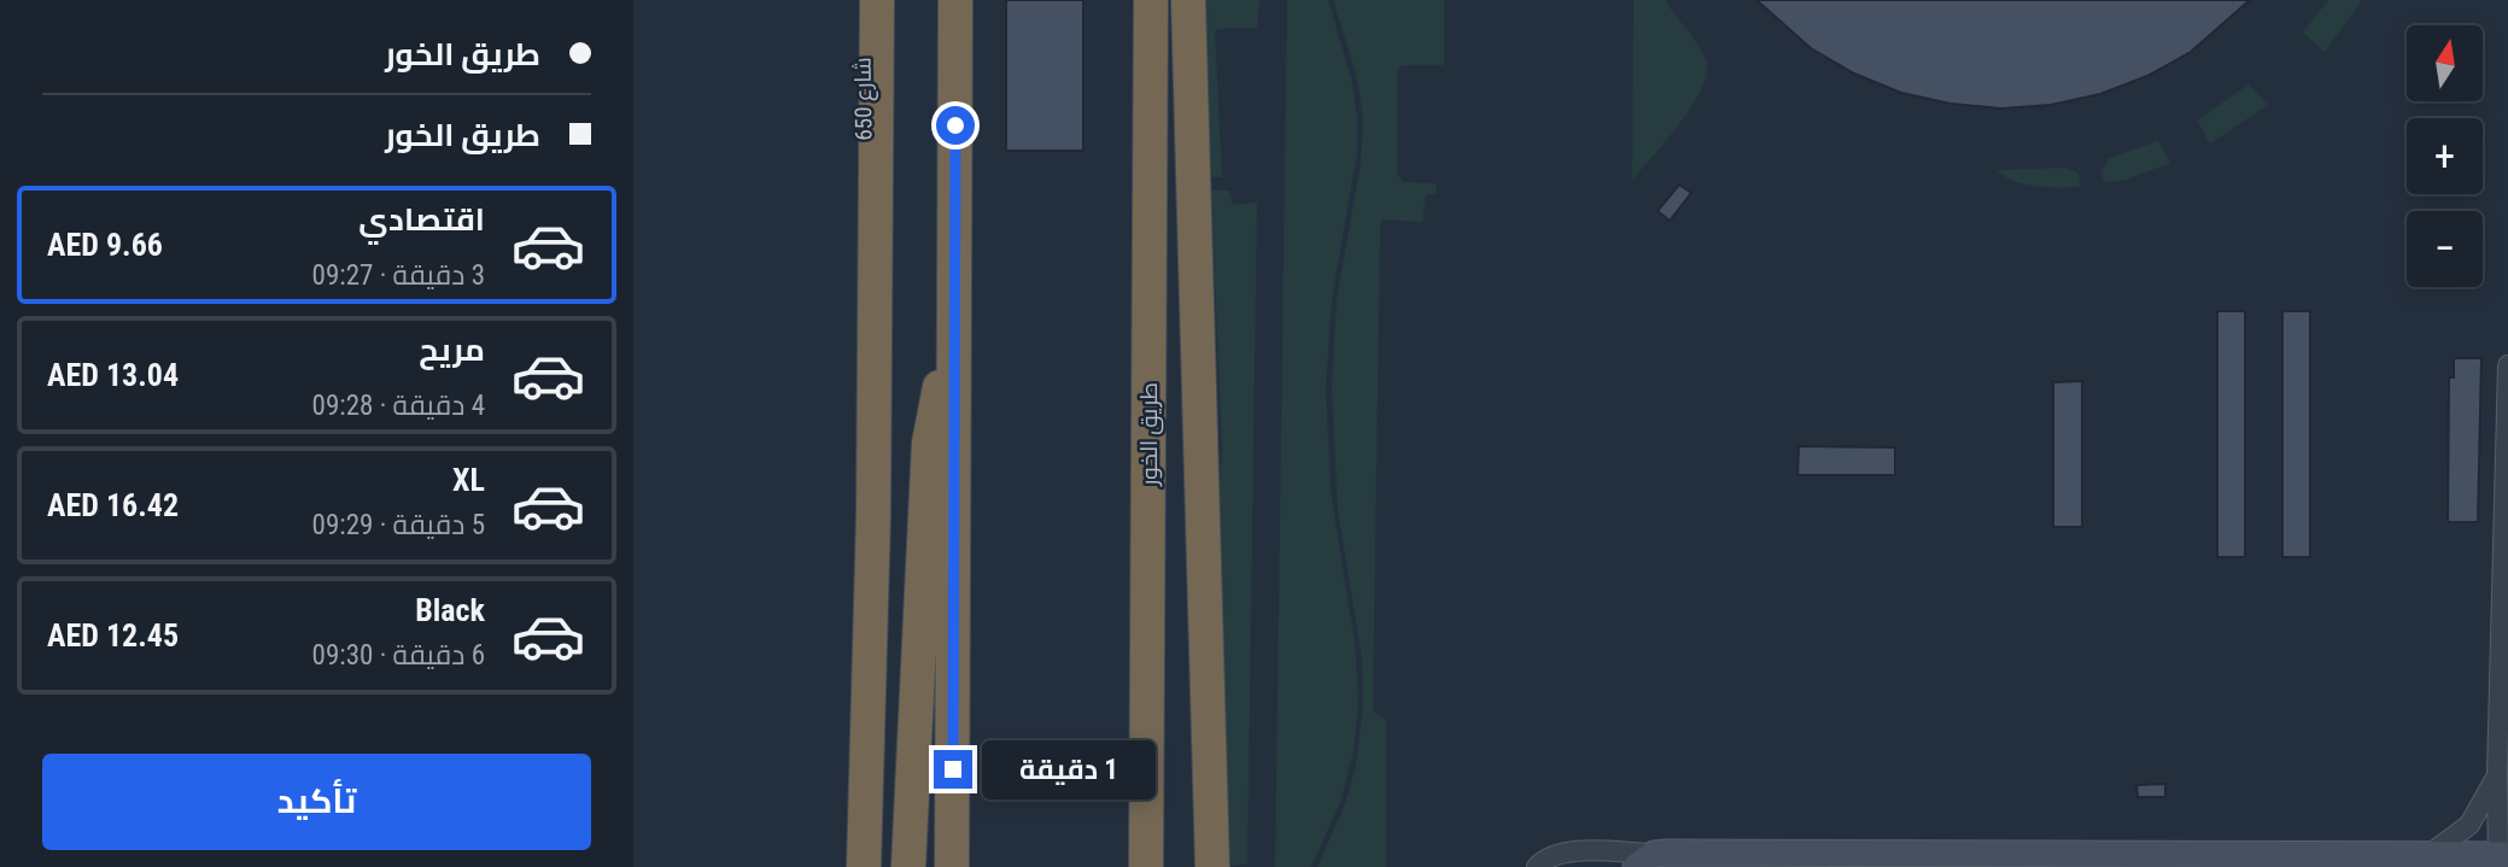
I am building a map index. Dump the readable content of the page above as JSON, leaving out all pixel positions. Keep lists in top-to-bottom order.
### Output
{
  "streets": {
    "highway": ["طريق الخور"],
    "street": ["شارع 650"]
  },
  "north": "top",
  "page": {
    "banner": ["طريق الخور", "طريق الخور"],
    "map_buttons": ["+", "−"],
    "list": [
      {
        "name": "اقتصادي",
        "note": "3 دقيقة · 09:27",
        "value": "AED 9.66"
      },
      {
        "name": "مريح",
        "note": "4 دقيقة · 09:28",
        "value": "AED 13.04"
      },
      {
        "name": "XL",
        "note": "5 دقيقة · 09:29",
        "value": "AED 16.42"
      },
      {
        "name": "Black",
        "note": "6 دقيقة · 09:30",
        "value": "AED 12.45"
      }
    ],
    "buttons": "تأكيد",
    "bubble": "1 دقيقة"
  }
}
